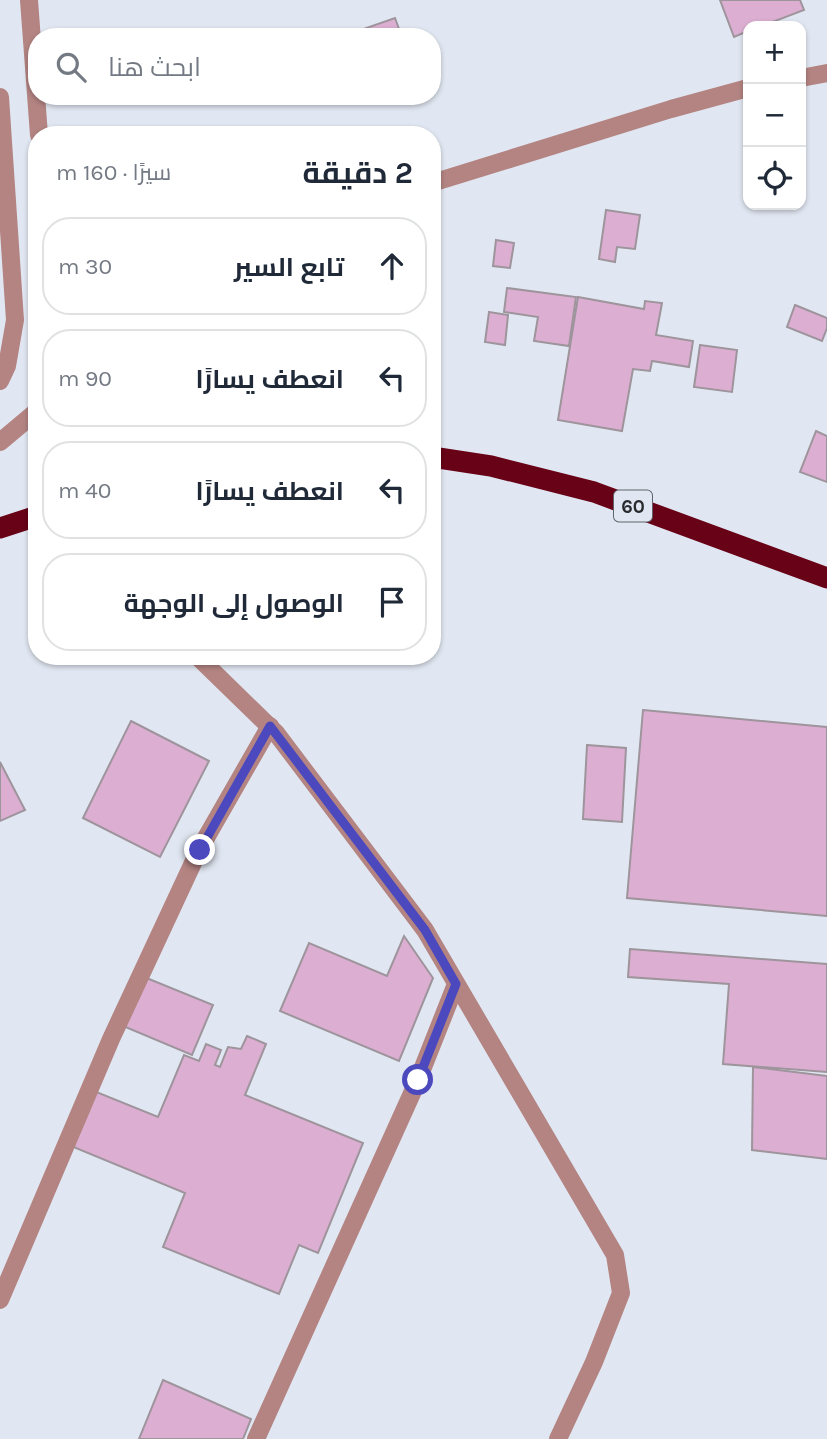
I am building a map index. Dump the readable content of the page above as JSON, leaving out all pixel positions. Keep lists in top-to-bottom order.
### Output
{
  "streets": {
    "highway": ["60"]
  },
  "page": {
    "map_buttons": ["+", "−"],
    "search": "ابحث هنا",
    "heading": ["2 دقيقة", "سيرًا · 160 m"],
    "list": [
      ["تابع السير", "30 m"],
      ["انعطف يسارًا", "90 m"],
      ["انعطف يسارًا", "40 m"],
      "الوصول إلى الوجهة"
    ]
  }
}
